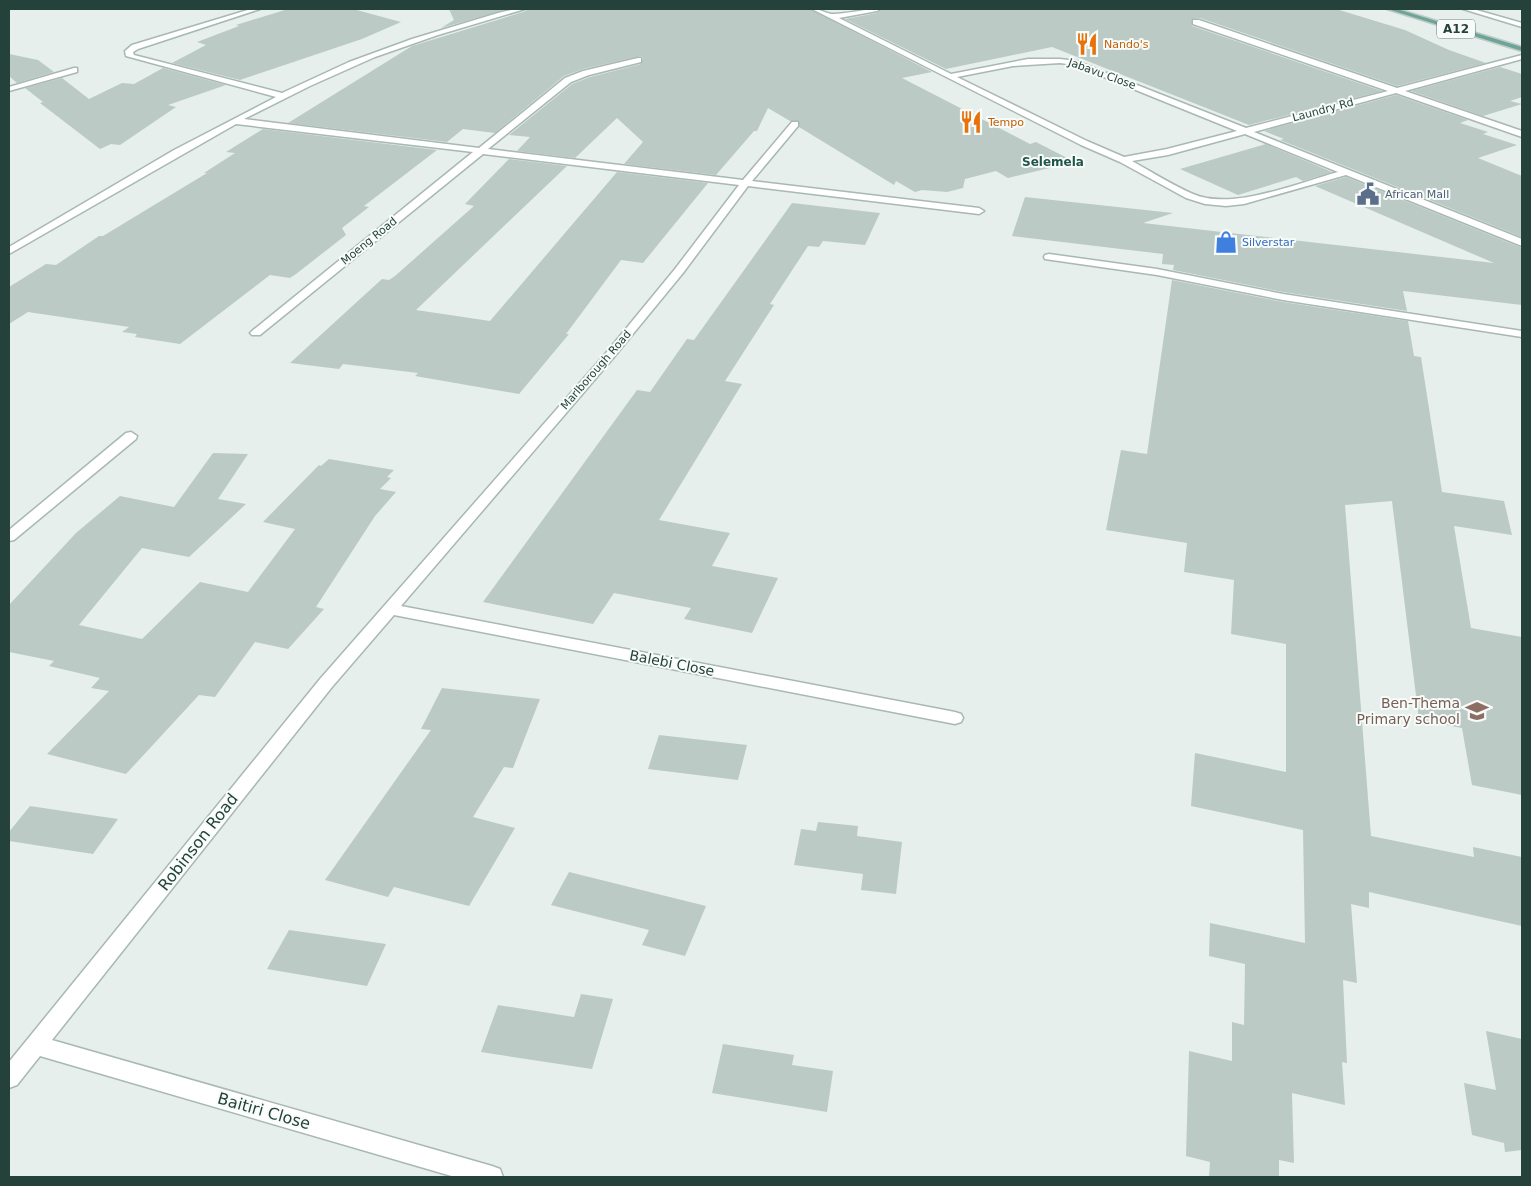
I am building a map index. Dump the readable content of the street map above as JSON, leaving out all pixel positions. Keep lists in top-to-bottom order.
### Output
{
  "streets": {
    "main road": ["A12"],
    "street": [
      "Jabavu Close",
      "Laundry Rd",
      "Moeng Road",
      "Marlborough Road",
      "Balebi Close",
      "Robinson Road",
      "Baitiri Close"
    ]
  },
  "crossings": [
    ["Jabavu Close", "Laundry Rd"],
    ["Marlborough Road", "Balebi Close"],
    ["Marlborough Road", "Robinson Road"],
    ["Balebi Close", "Robinson Road"],
    ["Robinson Road", "Baitiri Close"]
  ],
  "districts": ["Selemela"],
  "places": {
    "restaurant": ["Nando's", "Tempo"],
    "public building": ["African Mall"],
    "shop": ["Silverstar"],
    "school or university": ["Ben-Thema Primary school"]
  }
}
